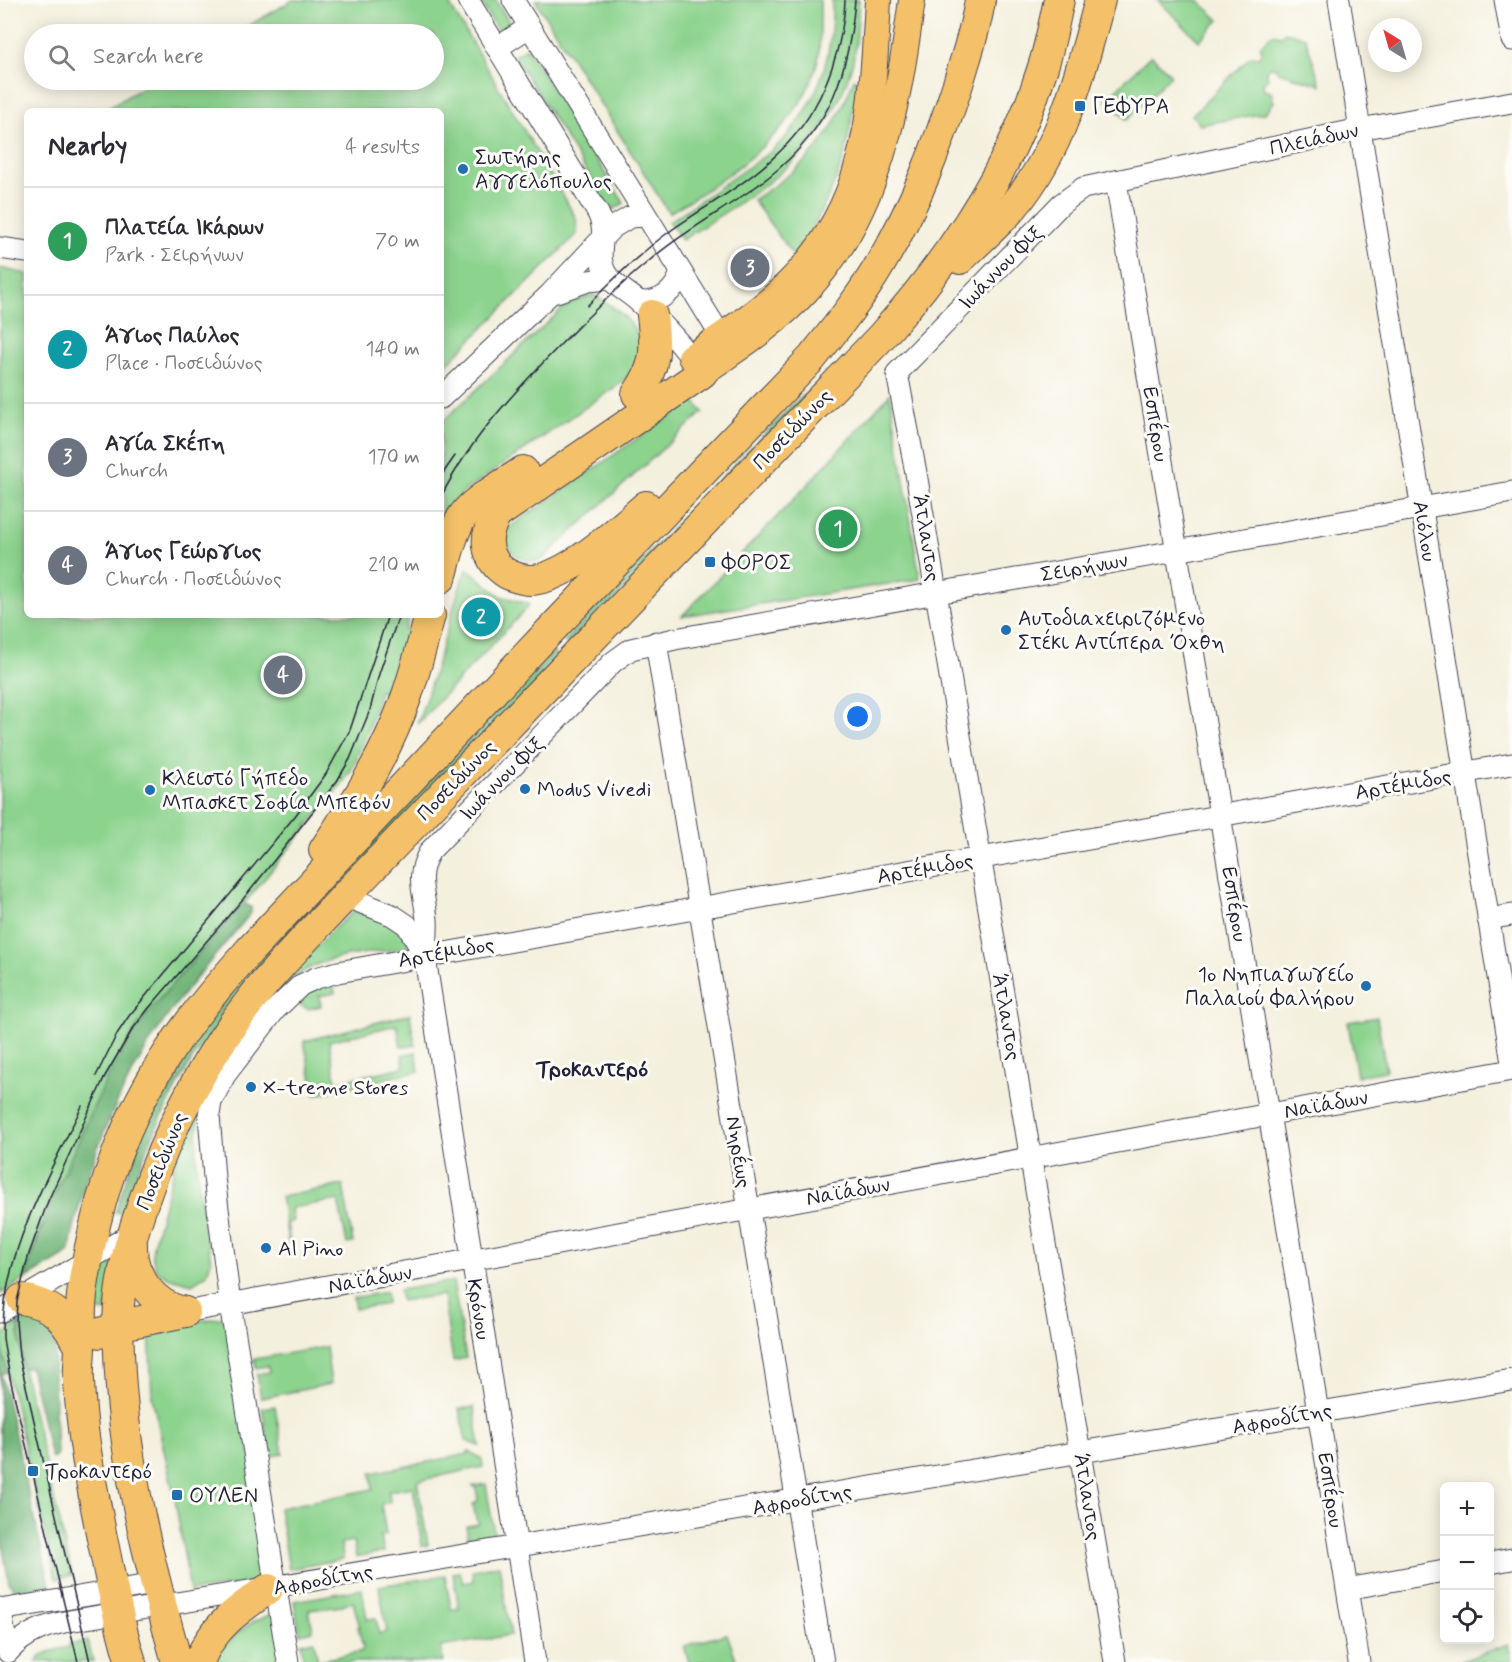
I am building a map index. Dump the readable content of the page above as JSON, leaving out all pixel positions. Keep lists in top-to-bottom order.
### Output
{
  "streets": {
    "highway": ["Ποσειδώνος"],
    "street": [
      "Πλειάδων",
      "Ιωάννου Φιξ",
      "Εσπέρου",
      "Αιόλου",
      "Άτλαντος",
      "Σειρήνων",
      "Αρτέμιδος",
      "Ναϊάδων",
      "Νηρέως",
      "Κρόνου",
      "Αφροδίτης"
    ]
  },
  "crossings": [
    ["Πλειάδων", "Ιωάννου Φιξ"],
    ["Πλειάδων", "Εσπέρου"],
    ["Πλειάδων", "Αιόλου"],
    ["Ιωάννου Φιξ", "Εσπέρου"],
    ["Ιωάννου Φιξ", "Άτλαντος"],
    ["Ιωάννου Φιξ", "Σειρήνων"],
    ["Ιωάννου Φιξ", "Αρτέμιδος"],
    ["Ιωάννου Φιξ", "Νηρέως"],
    ["Ιωάννου Φιξ", "Κρόνου"],
    ["Εσπέρου", "Σειρήνων"],
    ["Εσπέρου", "Αρτέμιδος"],
    ["Εσπέρου", "Ναϊάδων"],
    ["Εσπέρου", "Αφροδίτης"],
    ["Ποσειδώνος", "Αρτέμιδος"],
    ["Ποσειδώνος", "Ναϊάδων"],
    ["Ποσειδώνος", "Αφροδίτης"],
    ["Αιόλου", "Σειρήνων"],
    ["Αιόλου", "Αρτέμιδος"],
    ["Άτλαντος", "Σειρήνων"],
    ["Άτλαντος", "Αρτέμιδος"],
    ["Άτλαντος", "Ναϊάδων"],
    ["Άτλαντος", "Αφροδίτης"],
    ["Σειρήνων", "Νηρέως"],
    ["Αρτέμιδος", "Νηρέως"],
    ["Αρτέμιδος", "Κρόνου"],
    ["Ναϊάδων", "Νηρέως"],
    ["Ναϊάδων", "Κρόνου"],
    ["Νηρέως", "Αφροδίτης"],
    ["Κρόνου", "Αφροδίτης"]
  ],
  "districts": ["Τροκαντερό"],
  "places": {
    "transit": [
      "ΓΕΦΥΡΑ",
      "ΦΟΡΟΣ",
      "Τροκαντερό",
      "ΟΥΛΕΝ"
    ],
    "other": [
      "Σωτήρης Αγγελόπουλος",
      "Αυτοδιαχειριζόμενο Στέκι Αντίπερα Όχθη",
      "Modus Vivedi",
      "Κλειστό Γήπεδο Μπασκετ Σοφία Μπεφόν",
      "1ο Νηπιαγωγείο Παλαιού Φαλήρου",
      "X-treme Stores",
      "Al Pino"
    ]
  },
  "north": "top left",
  "page": {
    "search": "Search here",
    "heading": ["Nearby", "4 results"],
    "list": [
      {
        "mark": "1",
        "name": "Πλατεία Ικάρων",
        "note": "Park · Σειρήνων",
        "value": "70 m"
      },
      {
        "mark": "2",
        "name": "Άγιος Παύλος",
        "note": "Place · Ποσειδώνος",
        "value": "140 m"
      },
      {
        "mark": "3",
        "name": "Αγία Σκέπη",
        "note": "Church",
        "value": "170 m"
      },
      {
        "mark": "4",
        "name": "Άγιος Γεώργιος",
        "note": "Church · Ποσειδώνος",
        "value": "210 m"
      }
    ],
    "pins": [
      "3",
      "1",
      "2",
      "4"
    ],
    "map_buttons": ["+", "−"]
  }
}
